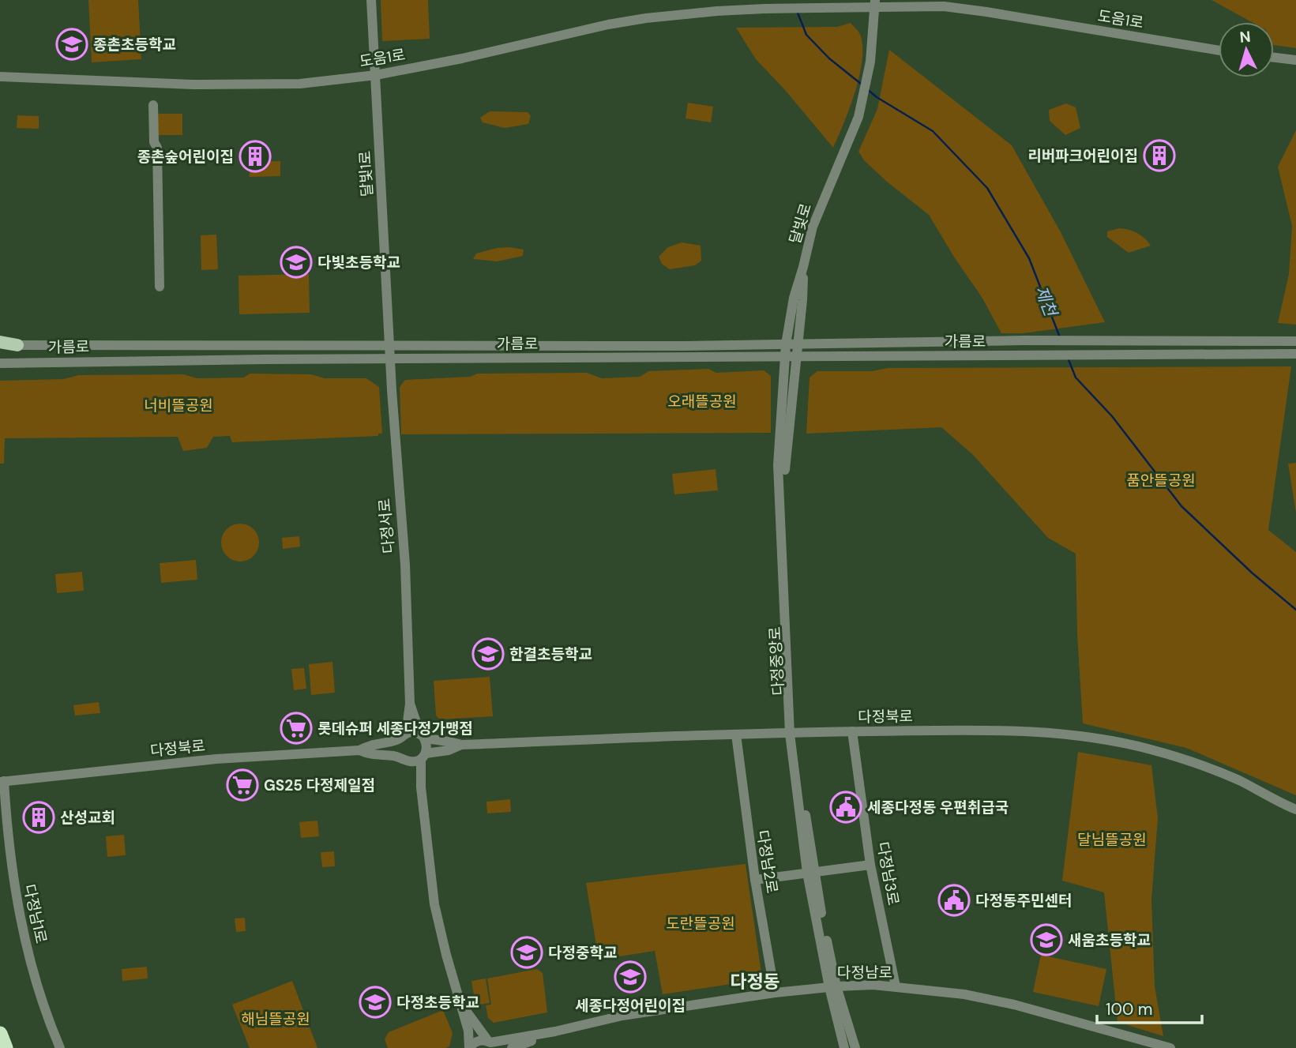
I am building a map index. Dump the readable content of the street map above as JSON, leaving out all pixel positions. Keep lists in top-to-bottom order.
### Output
{
  "streets": {
    "street": [
      "도움1로",
      "달빛1로",
      "달빛로",
      "가름로",
      "다정서로",
      "다정중앙로",
      "다정북로",
      "다정남2로",
      "다정남3로",
      "다정남1로",
      "다정남로"
    ]
  },
  "crossings": [
    ["도움1로", "달빛1로"],
    ["도움1로", "달빛로"],
    ["달빛1로", "가름로"],
    ["달빛1로", "다정서로"],
    ["달빛로", "가름로"],
    ["달빛로", "다정중앙로"],
    ["가름로", "다정서로"],
    ["가름로", "다정중앙로"],
    ["다정중앙로", "다정북로"],
    ["다정중앙로", "다정남로"],
    ["다정북로", "다정남2로"],
    ["다정북로", "다정남3로"],
    ["다정북로", "다정남1로"],
    ["다정남2로", "다정남로"],
    ["다정남3로", "다정남로"]
  ],
  "districts": ["다정동"],
  "water": ["제천"],
  "parks": [
    "오래뜰공원",
    "너비뜰공원",
    "품안뜰공원",
    "달님뜰공원",
    "도란뜰공원",
    "해님뜰공원"
  ],
  "places": {
    "school or university": [
      "종촌초등학교",
      "다빛초등학교",
      "한결초등학교",
      "새움초등학교",
      "다정중학교",
      "세종다정어린이집",
      "다정초등학교"
    ],
    "building": ["리버파크어린이집", "종촌숲어린이집", "산성교회"],
    "supermarket": ["롯데슈퍼 세종다정가맹점", "GS25 다정제일점"],
    "public building": ["세종다정동 우편취급국", "다정동주민센터"]
  },
  "scale_bar": "100 m",
  "north": "top"
}
